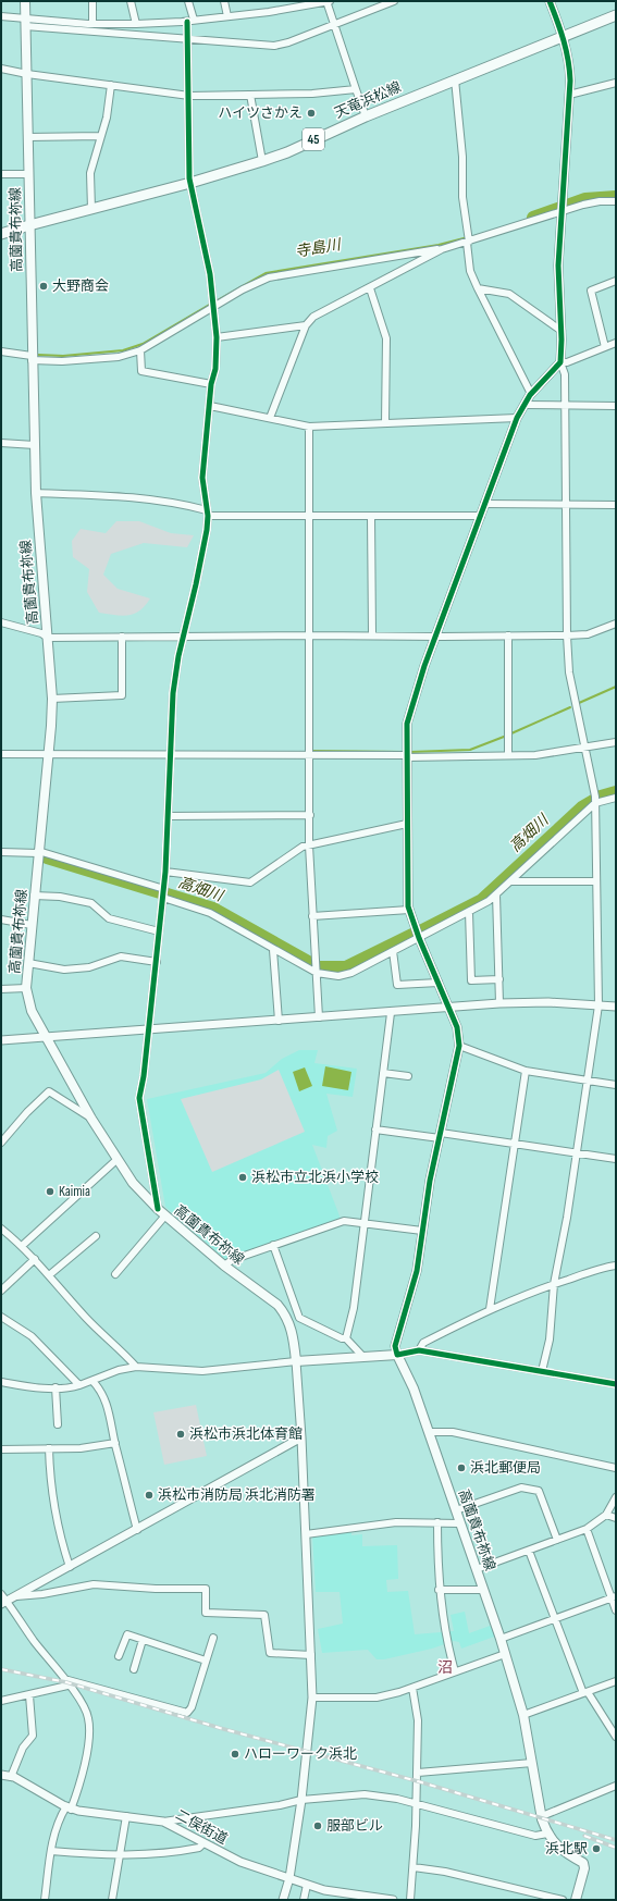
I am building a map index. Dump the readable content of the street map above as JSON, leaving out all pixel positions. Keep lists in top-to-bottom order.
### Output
{
  "streets": {
    "main road": ["天竜浜松線", "45", "高薗貴布祢線"],
    "street": ["二俣街道"]
  },
  "crossings": [
    ["天竜浜松線", "高薗貴布祢線"]
  ],
  "districts": ["沼"],
  "water": ["寺島川", "高畑川"],
  "places": [
    "ハイツさかえ",
    "大野商会",
    "浜松市立北浜小学校",
    "Kaimia",
    "浜松市浜北体育館",
    "浜北郵便局",
    "浜松市消防局 浜北消防署",
    "ハローワーク浜北",
    "服部ビル",
    "浜北駅"
  ]
}
